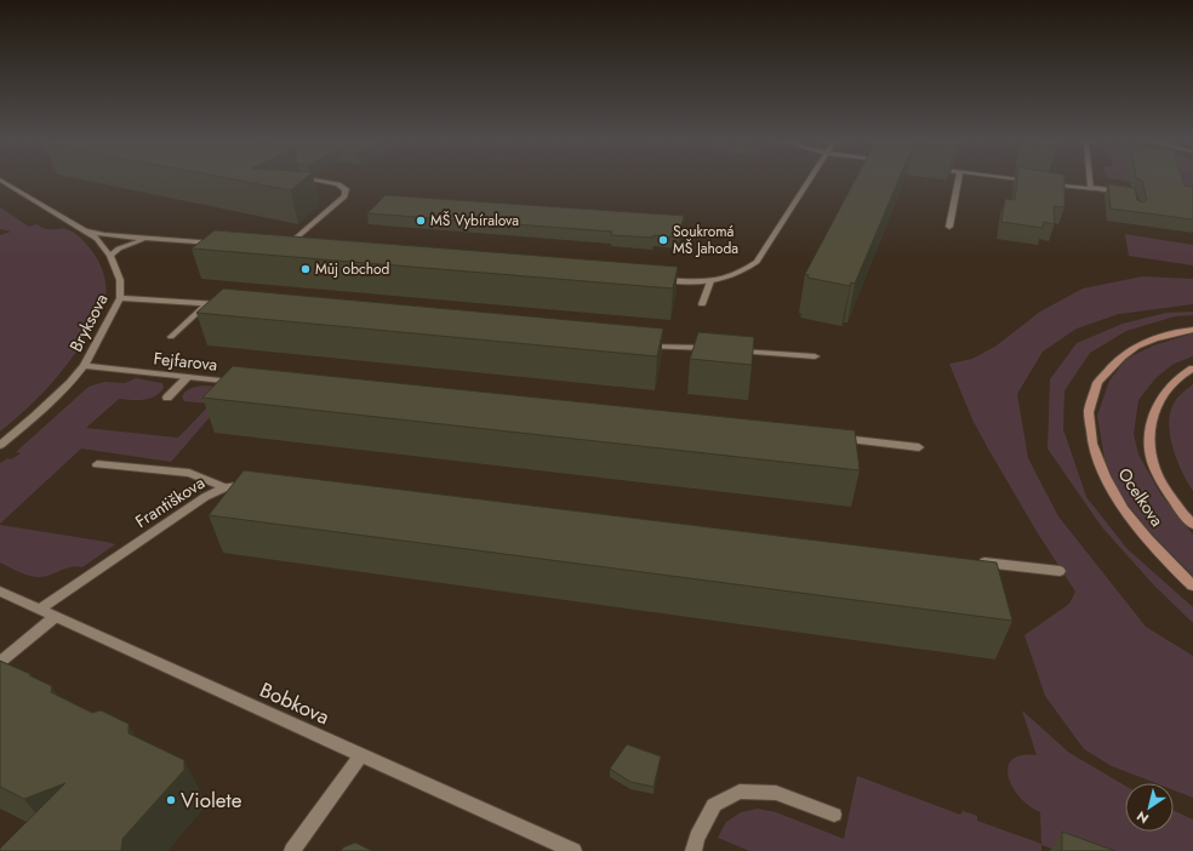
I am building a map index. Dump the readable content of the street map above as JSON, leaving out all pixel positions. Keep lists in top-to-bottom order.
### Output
{
  "streets": {
    "street": [
      "Bryksova",
      "Fejfarova",
      "Ocelkova",
      "Františkova",
      "Bobkova"
    ]
  },
  "crossings": [
    ["Bryksova", "Fejfarova"],
    ["Františkova", "Bobkova"]
  ],
  "places": [
    "MŠ Vybíralova",
    "Soukromá MŠ Jahoda",
    "Můj obchod",
    "Violete"
  ],
  "north": "bottom left"
}
